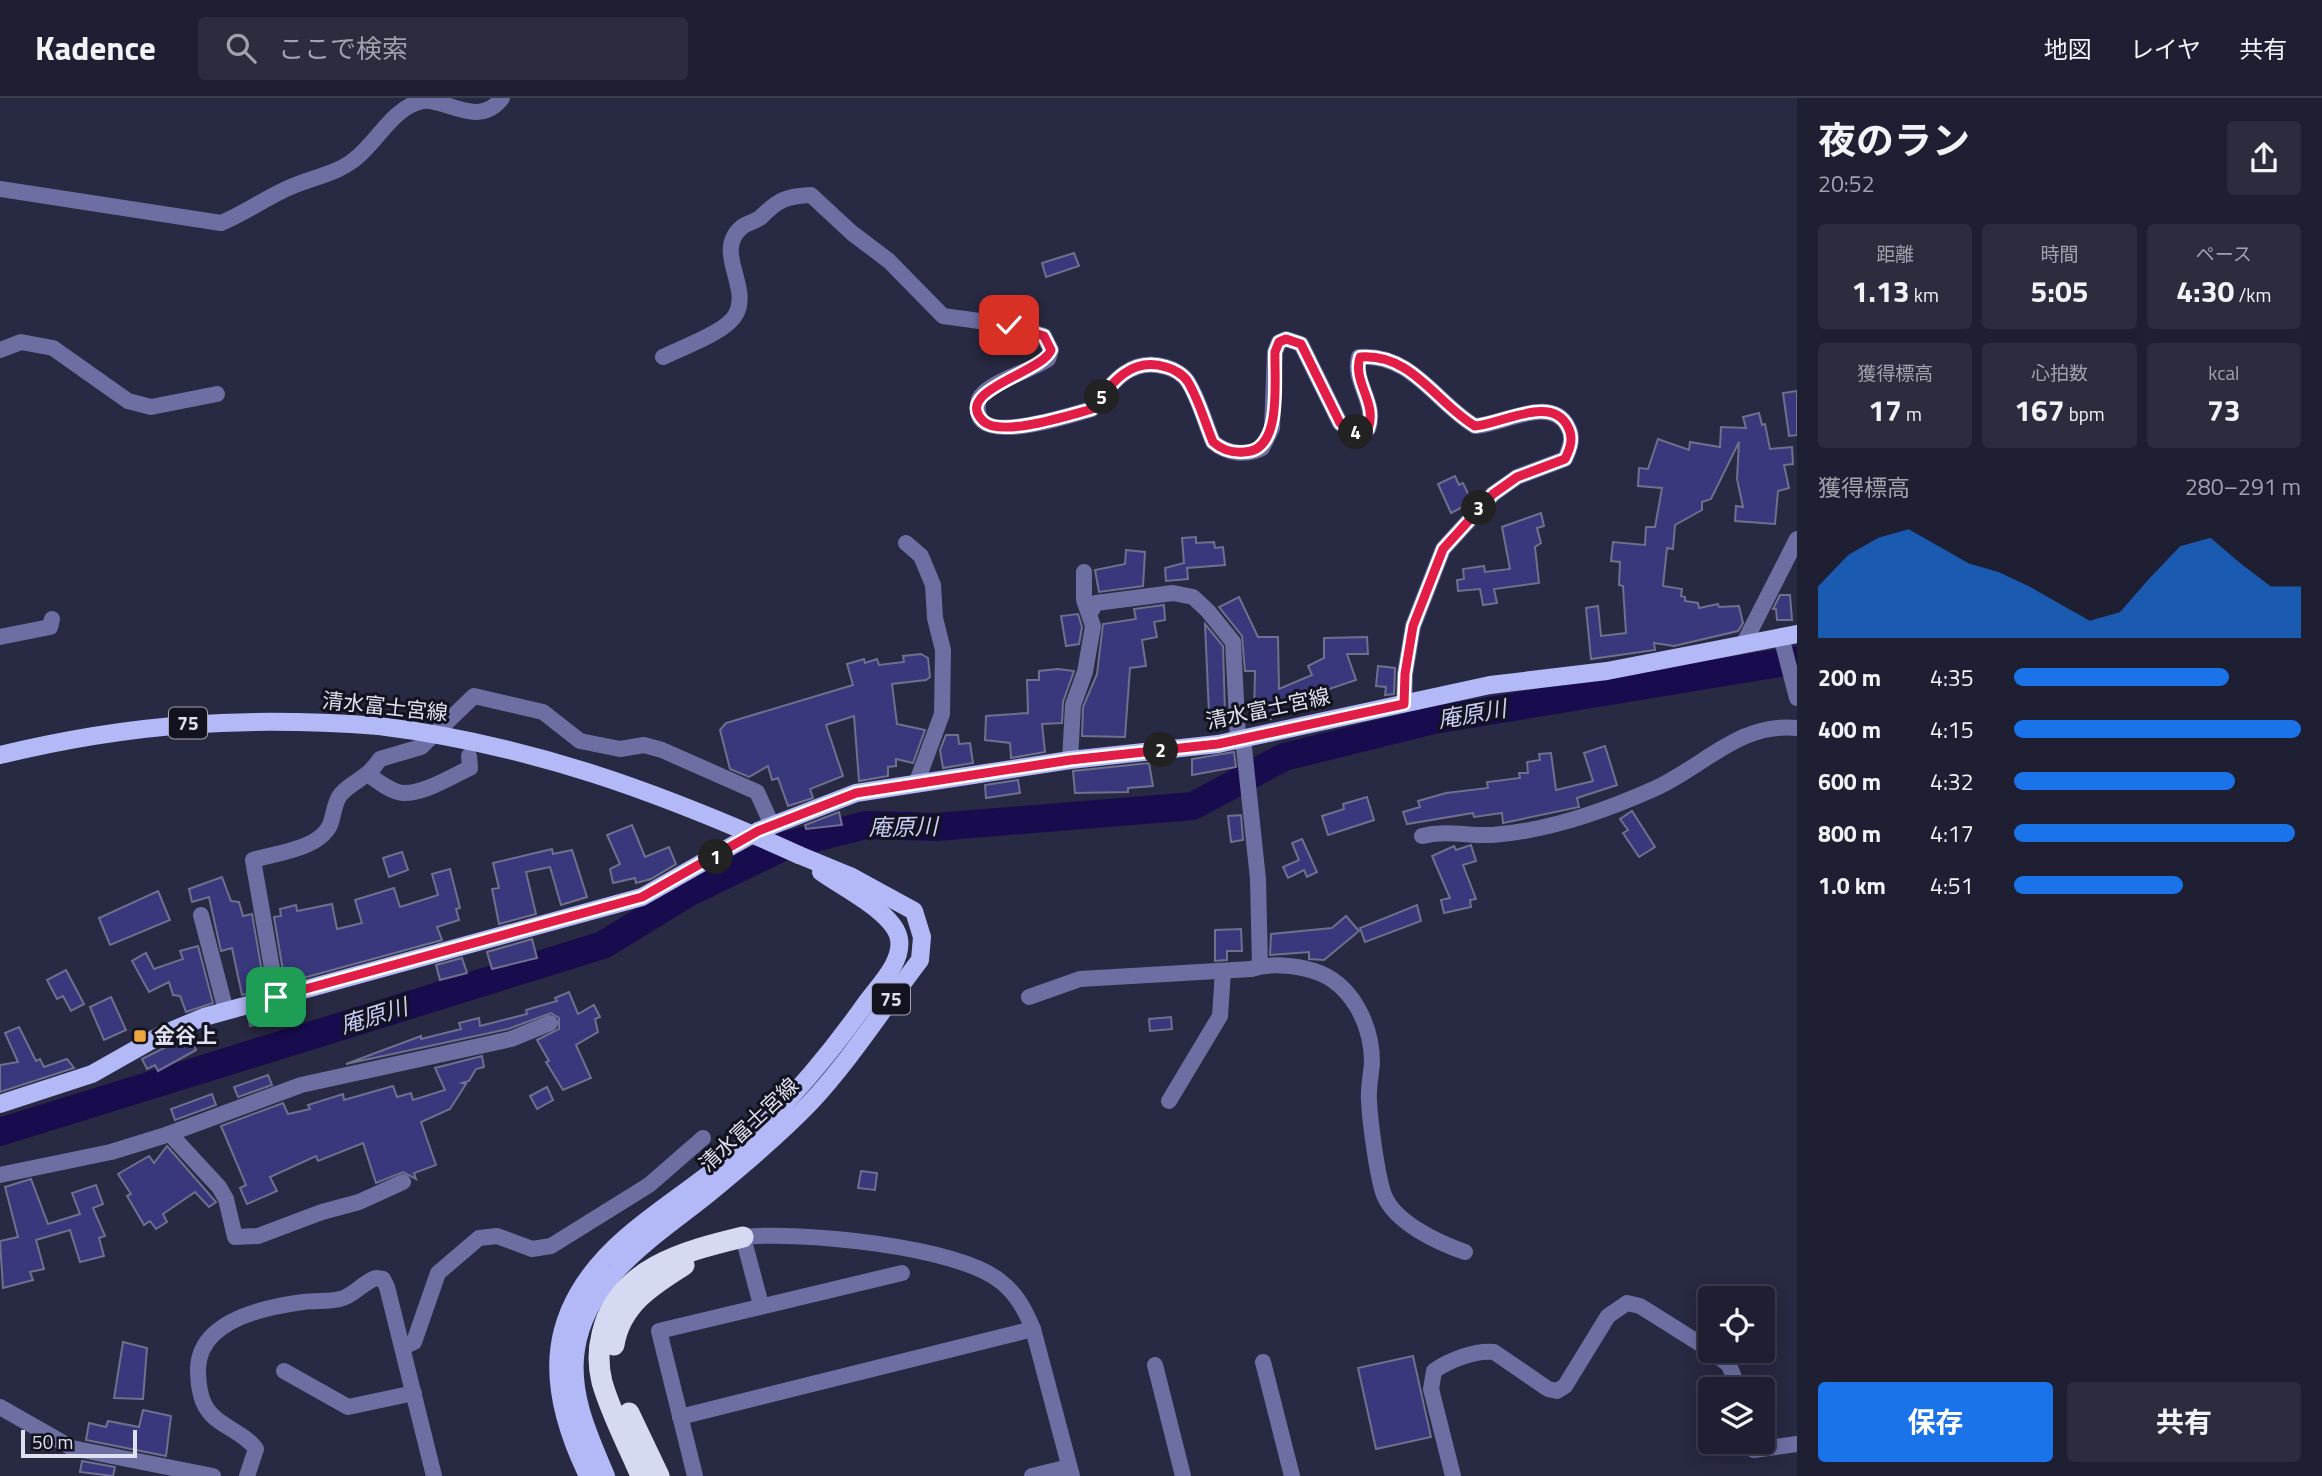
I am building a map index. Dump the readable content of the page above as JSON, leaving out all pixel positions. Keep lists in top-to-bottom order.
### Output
{
  "streets": {
    "main road": ["清水富士宮線", "75"]
  },
  "water": ["庵原川"],
  "places": {
    "transit": ["金谷上"]
  },
  "scale_bar": "50 m",
  "page": {
    "header": "Kadence",
    "search": "ここで検索",
    "nav": ["地図", "レイヤ", "共有"],
    "heading": ["夜のラン", "20:52"],
    "stats": [
      ["距離", "1.13 km"],
      ["時間", "5:05"],
      ["ペース", "4:30 /km"],
      ["獲得標高", "17 m"],
      ["心拍数", "167 bpm"],
      ["kcal", "73"]
    ],
    "pins": [
      "5",
      "4",
      "3",
      "2",
      "1"
    ],
    "chart": ["獲得標高", "280–291 m"],
    "list": [
      {
        "name": "200 m",
        "note": "4:35"
      },
      {
        "name": "400 m",
        "note": "4:15"
      },
      {
        "name": "600 m",
        "note": "4:32"
      },
      {
        "name": "800 m",
        "note": "4:17"
      },
      {
        "name": "1.0 km",
        "note": "4:51"
      }
    ],
    "buttons": ["保存", "共有"],
    "scale": "50 m"
  }
}
